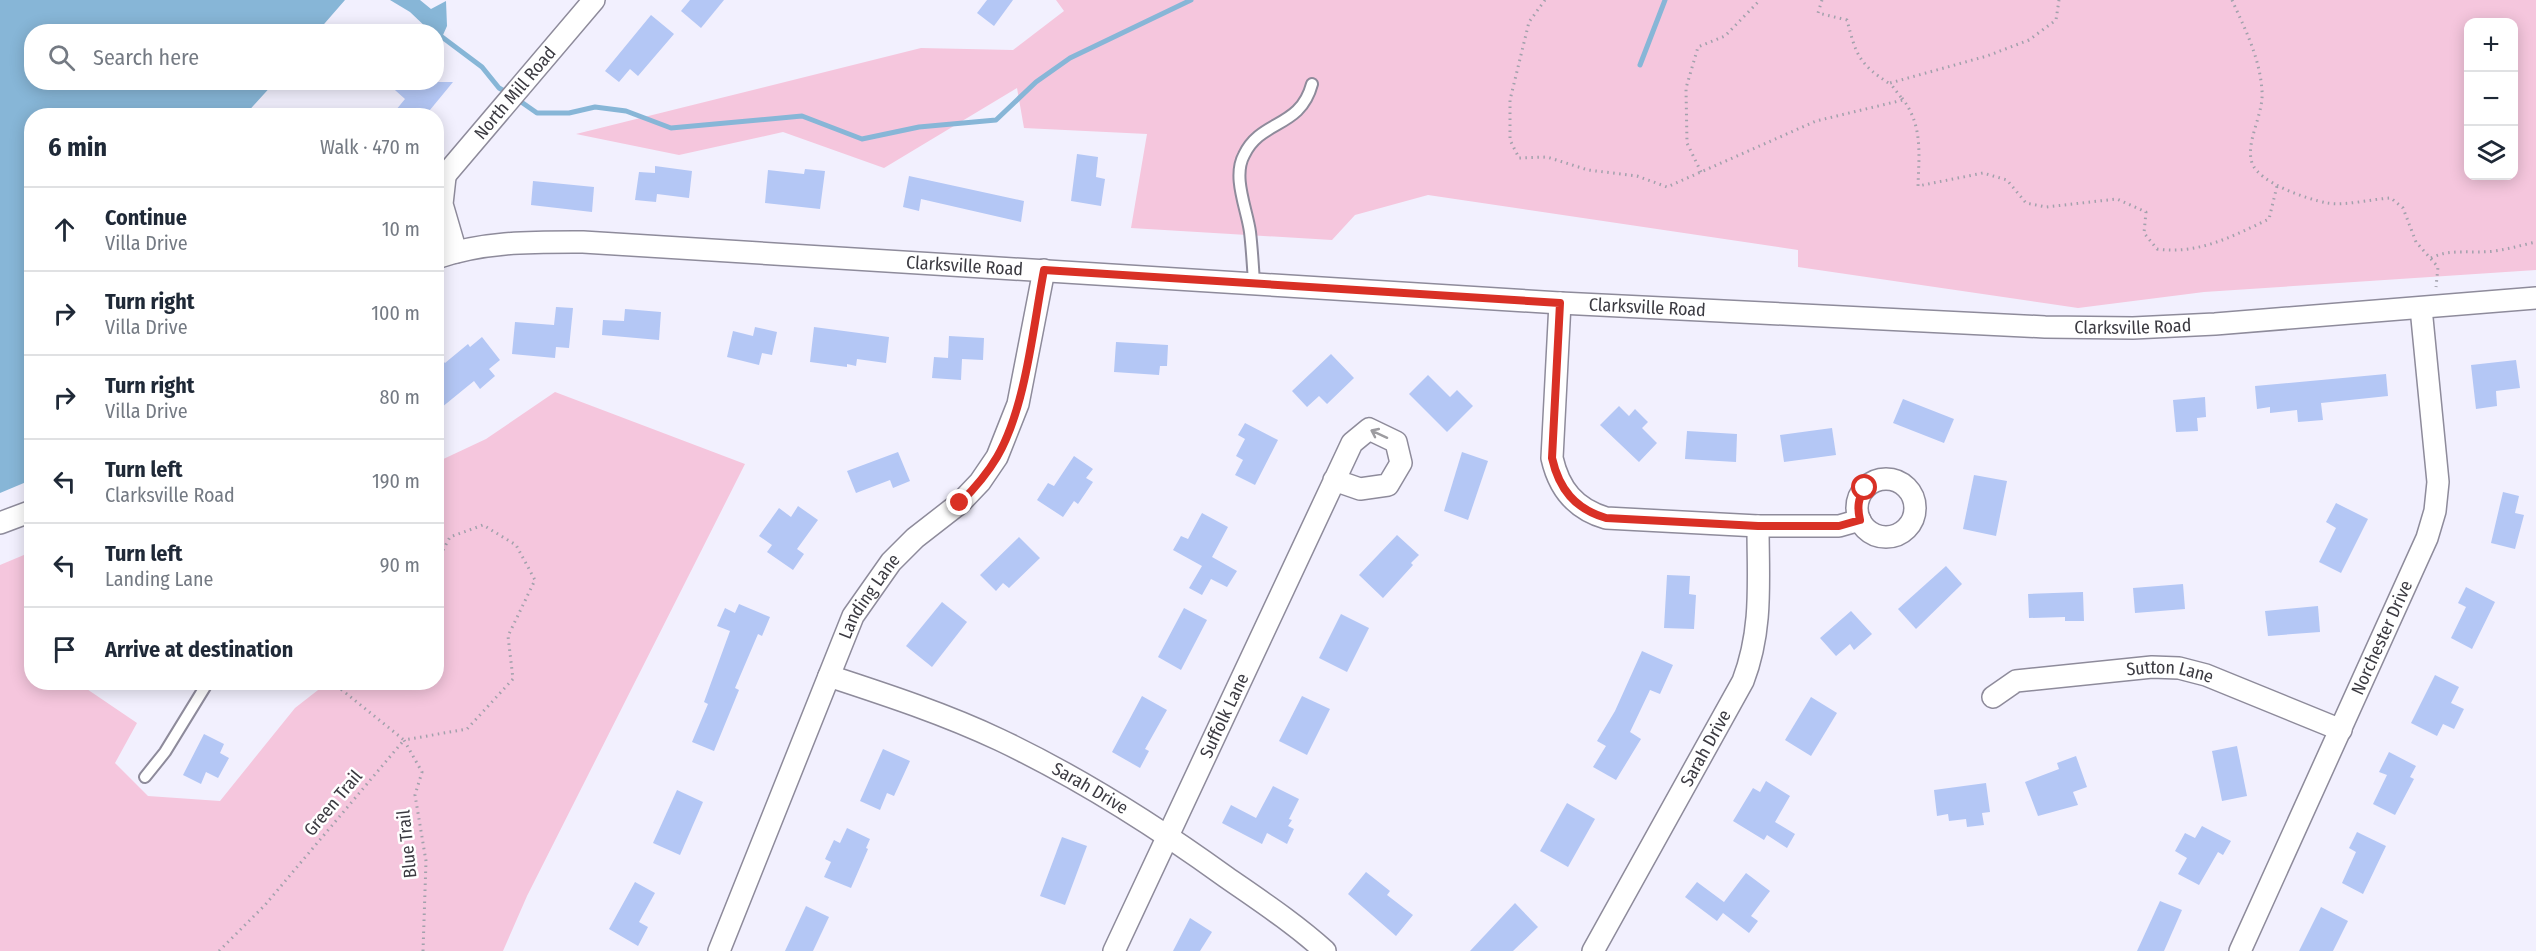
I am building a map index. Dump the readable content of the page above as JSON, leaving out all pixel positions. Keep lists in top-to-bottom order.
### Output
{
  "streets": {
    "street": [
      "North Mill Road",
      "Clarksville Road",
      "Landing Lane",
      "Norchester Drive",
      "Sutton Lane",
      "Suffolk Lane",
      "Sarah Drive"
    ],
    "path": ["Green Trail", "Blue Trail"]
  },
  "crossings": [
    ["Clarksville Road", "Landing Lane"],
    ["Clarksville Road", "Norchester Drive"],
    ["Landing Lane", "Sarah Drive"],
    ["Norchester Drive", "Sutton Lane"],
    ["Suffolk Lane", "Sarah Drive"],
    ["Green Trail", "Blue Trail"]
  ],
  "page": {
    "map_buttons": ["+", "−"],
    "search": "Search here",
    "heading": ["6 min", "Walk · 470 m"],
    "list": [
      ["Continue", "Villa Drive", "10 m"],
      ["Turn right", "Villa Drive", "100 m"],
      ["Turn right", "Villa Drive", "80 m"],
      ["Turn left", "Clarksville Road", "190 m"],
      ["Turn left", "Landing Lane", "90 m"],
      "Arrive at destination"
    ]
  }
}
